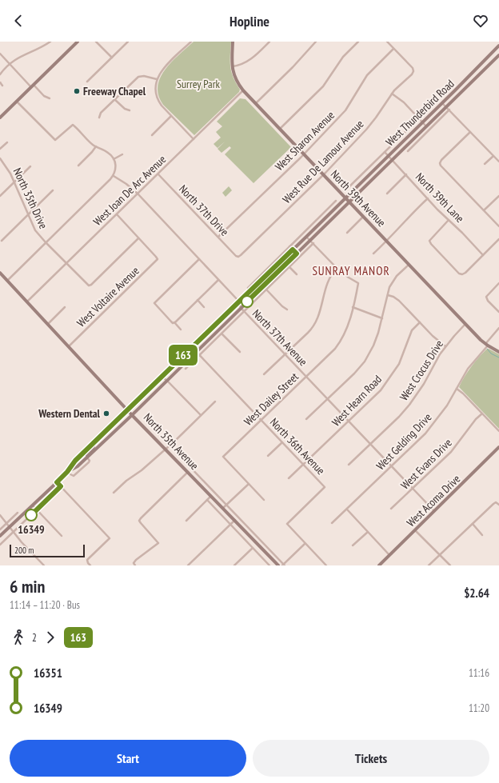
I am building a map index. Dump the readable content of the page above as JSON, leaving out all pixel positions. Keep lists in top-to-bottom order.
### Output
{
  "streets": {
    "main road": [
      "West Thunderbird Road",
      "North 39th Avenue",
      "North 35th Avenue",
      "West Acoma Drive"
    ],
    "street": [
      "West Sharon Avenue",
      "West Rue De Lamour Avenue",
      "West Joan De Arc Avenue",
      "North 39th Lane",
      "North 35th Drive",
      "North 37th Drive",
      "West Voltaire Avenue",
      "North 37th Avenue",
      "West Crocus Drive",
      "West Dailey Street",
      "West Hearn Road",
      "West Gelding Drive",
      "North 36th Avenue",
      "West Evans Drive"
    ]
  },
  "crossings": [
    ["West Thunderbird Road", "North 39th Lane"],
    ["West Thunderbird Road", "North 39th Avenue"],
    ["West Thunderbird Road", "North 37th Avenue"],
    ["West Thunderbird Road", "North 35th Avenue"],
    ["West Thunderbird Road", "North 36th Avenue"],
    ["West Sharon Avenue", "West Rue De Lamour Avenue"],
    ["West Sharon Avenue", "North 39th Avenue"],
    ["West Sharon Avenue", "North 37th Drive"],
    ["West Rue De Lamour Avenue", "North 39th Avenue"],
    ["West Rue De Lamour Avenue", "North 37th Drive"],
    ["West Joan De Arc Avenue", "North 35th Drive"],
    ["West Joan De Arc Avenue", "North 39th Avenue"],
    ["West Joan De Arc Avenue", "North 37th Drive"],
    ["West Joan De Arc Avenue", "North 37th Avenue"],
    ["West Joan De Arc Avenue", "North 35th Avenue"],
    ["North 35th Drive", "West Voltaire Avenue"],
    ["North 39th Avenue", "West Crocus Drive"],
    ["North 39th Avenue", "West Gelding Drive"],
    ["West Voltaire Avenue", "North 35th Avenue"],
    ["North 37th Avenue", "West Crocus Drive"],
    ["North 37th Avenue", "West Dailey Street"],
    ["North 37th Avenue", "West Hearn Road"],
    ["North 37th Avenue", "West Gelding Drive"],
    ["North 37th Avenue", "West Evans Drive"],
    ["North 37th Avenue", "West Acoma Drive"],
    ["West Dailey Street", "North 36th Avenue"],
    ["West Hearn Road", "North 36th Avenue"]
  ],
  "districts": ["SUNRAY MANOR"],
  "parks": ["Surrey Park"],
  "places": ["Freeway Chapel", "Western Dental", "16349"],
  "lines": ["bus line 163"],
  "scale_bar": "200 m",
  "page": {
    "header": "Hopline",
    "on_map": "163",
    "scale": "200 m",
    "heading": ["6 min", "11:14 – 11:20 · Bus", "$2.64"],
    "legs": ["2", "163"],
    "list": [
      {
        "name": "16351",
        "value": "11:16"
      },
      {
        "name": "16349",
        "value": "11:20"
      }
    ],
    "buttons": ["Start", "Tickets"]
  }
}
